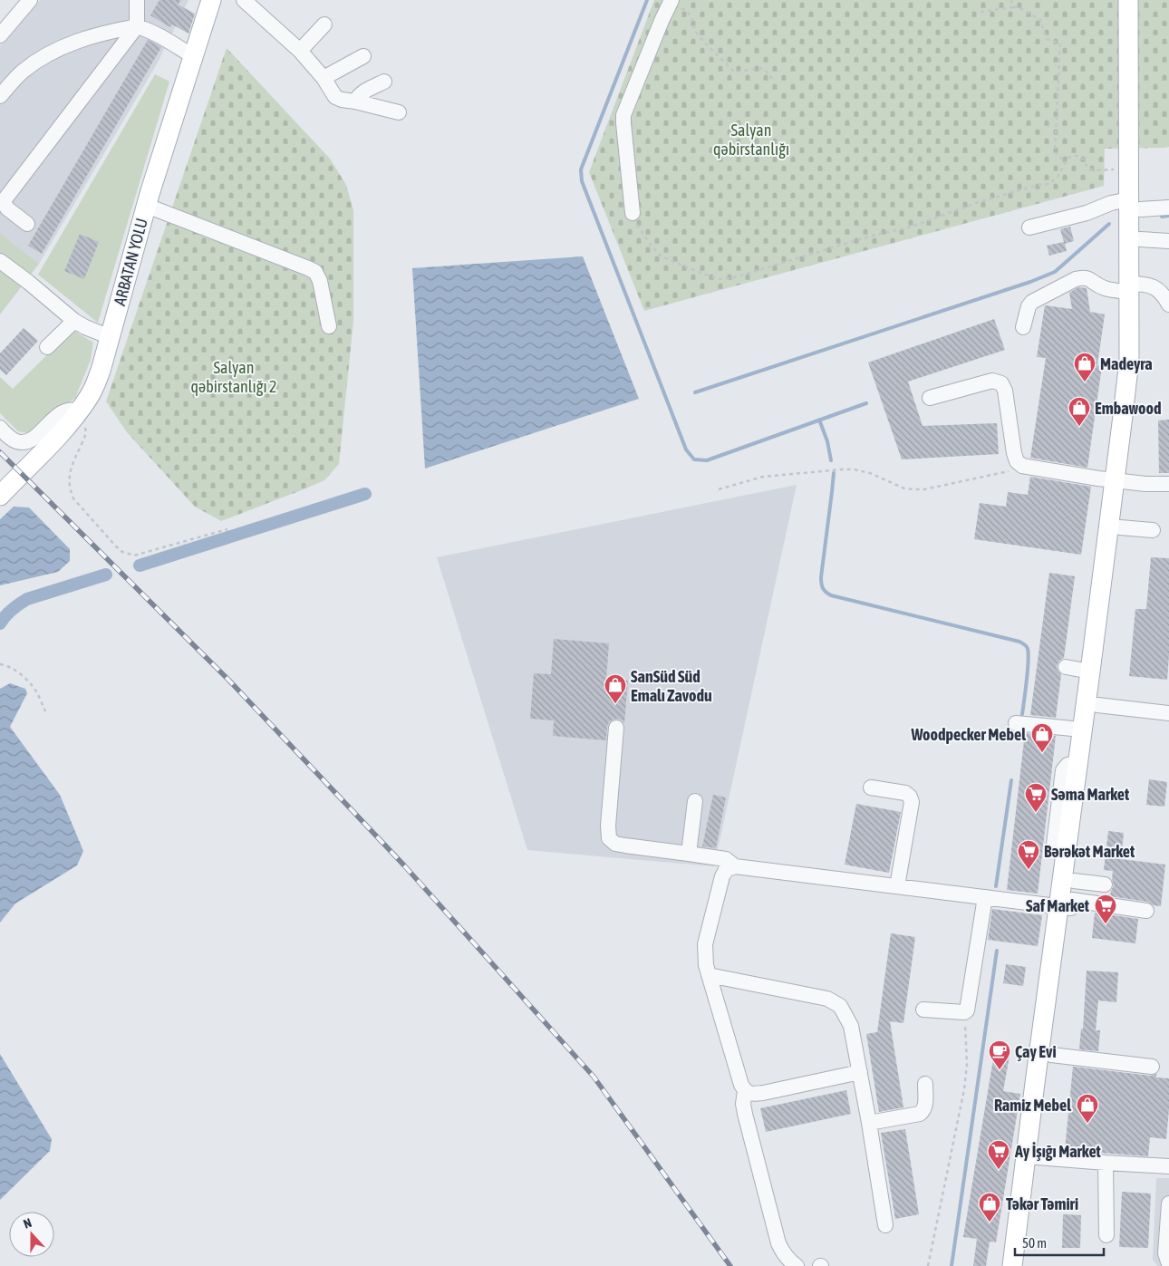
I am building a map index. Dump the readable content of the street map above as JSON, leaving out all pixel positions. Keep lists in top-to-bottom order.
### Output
{
  "streets": {
    "main road": ["ARBATAN YOLU"]
  },
  "parks": ["Salyan qəbirstanlığı", "Salyan qəbirstanlığı 2"],
  "places": {
    "shop": [
      "Madeyra",
      "Embawood",
      "SanSüd Süd Emalı Zavodu",
      "Woodpecker Mebel",
      "Ramiz Mebel",
      "Təkər Təmiri"
    ],
    "supermarket": [
      "Səma Market",
      "Bərəkət Market",
      "Saf Market",
      "Ay İşığı Market"
    ],
    "cafe": ["Çay Evi"]
  },
  "scale_bar": "50 m",
  "north": "top"
}
